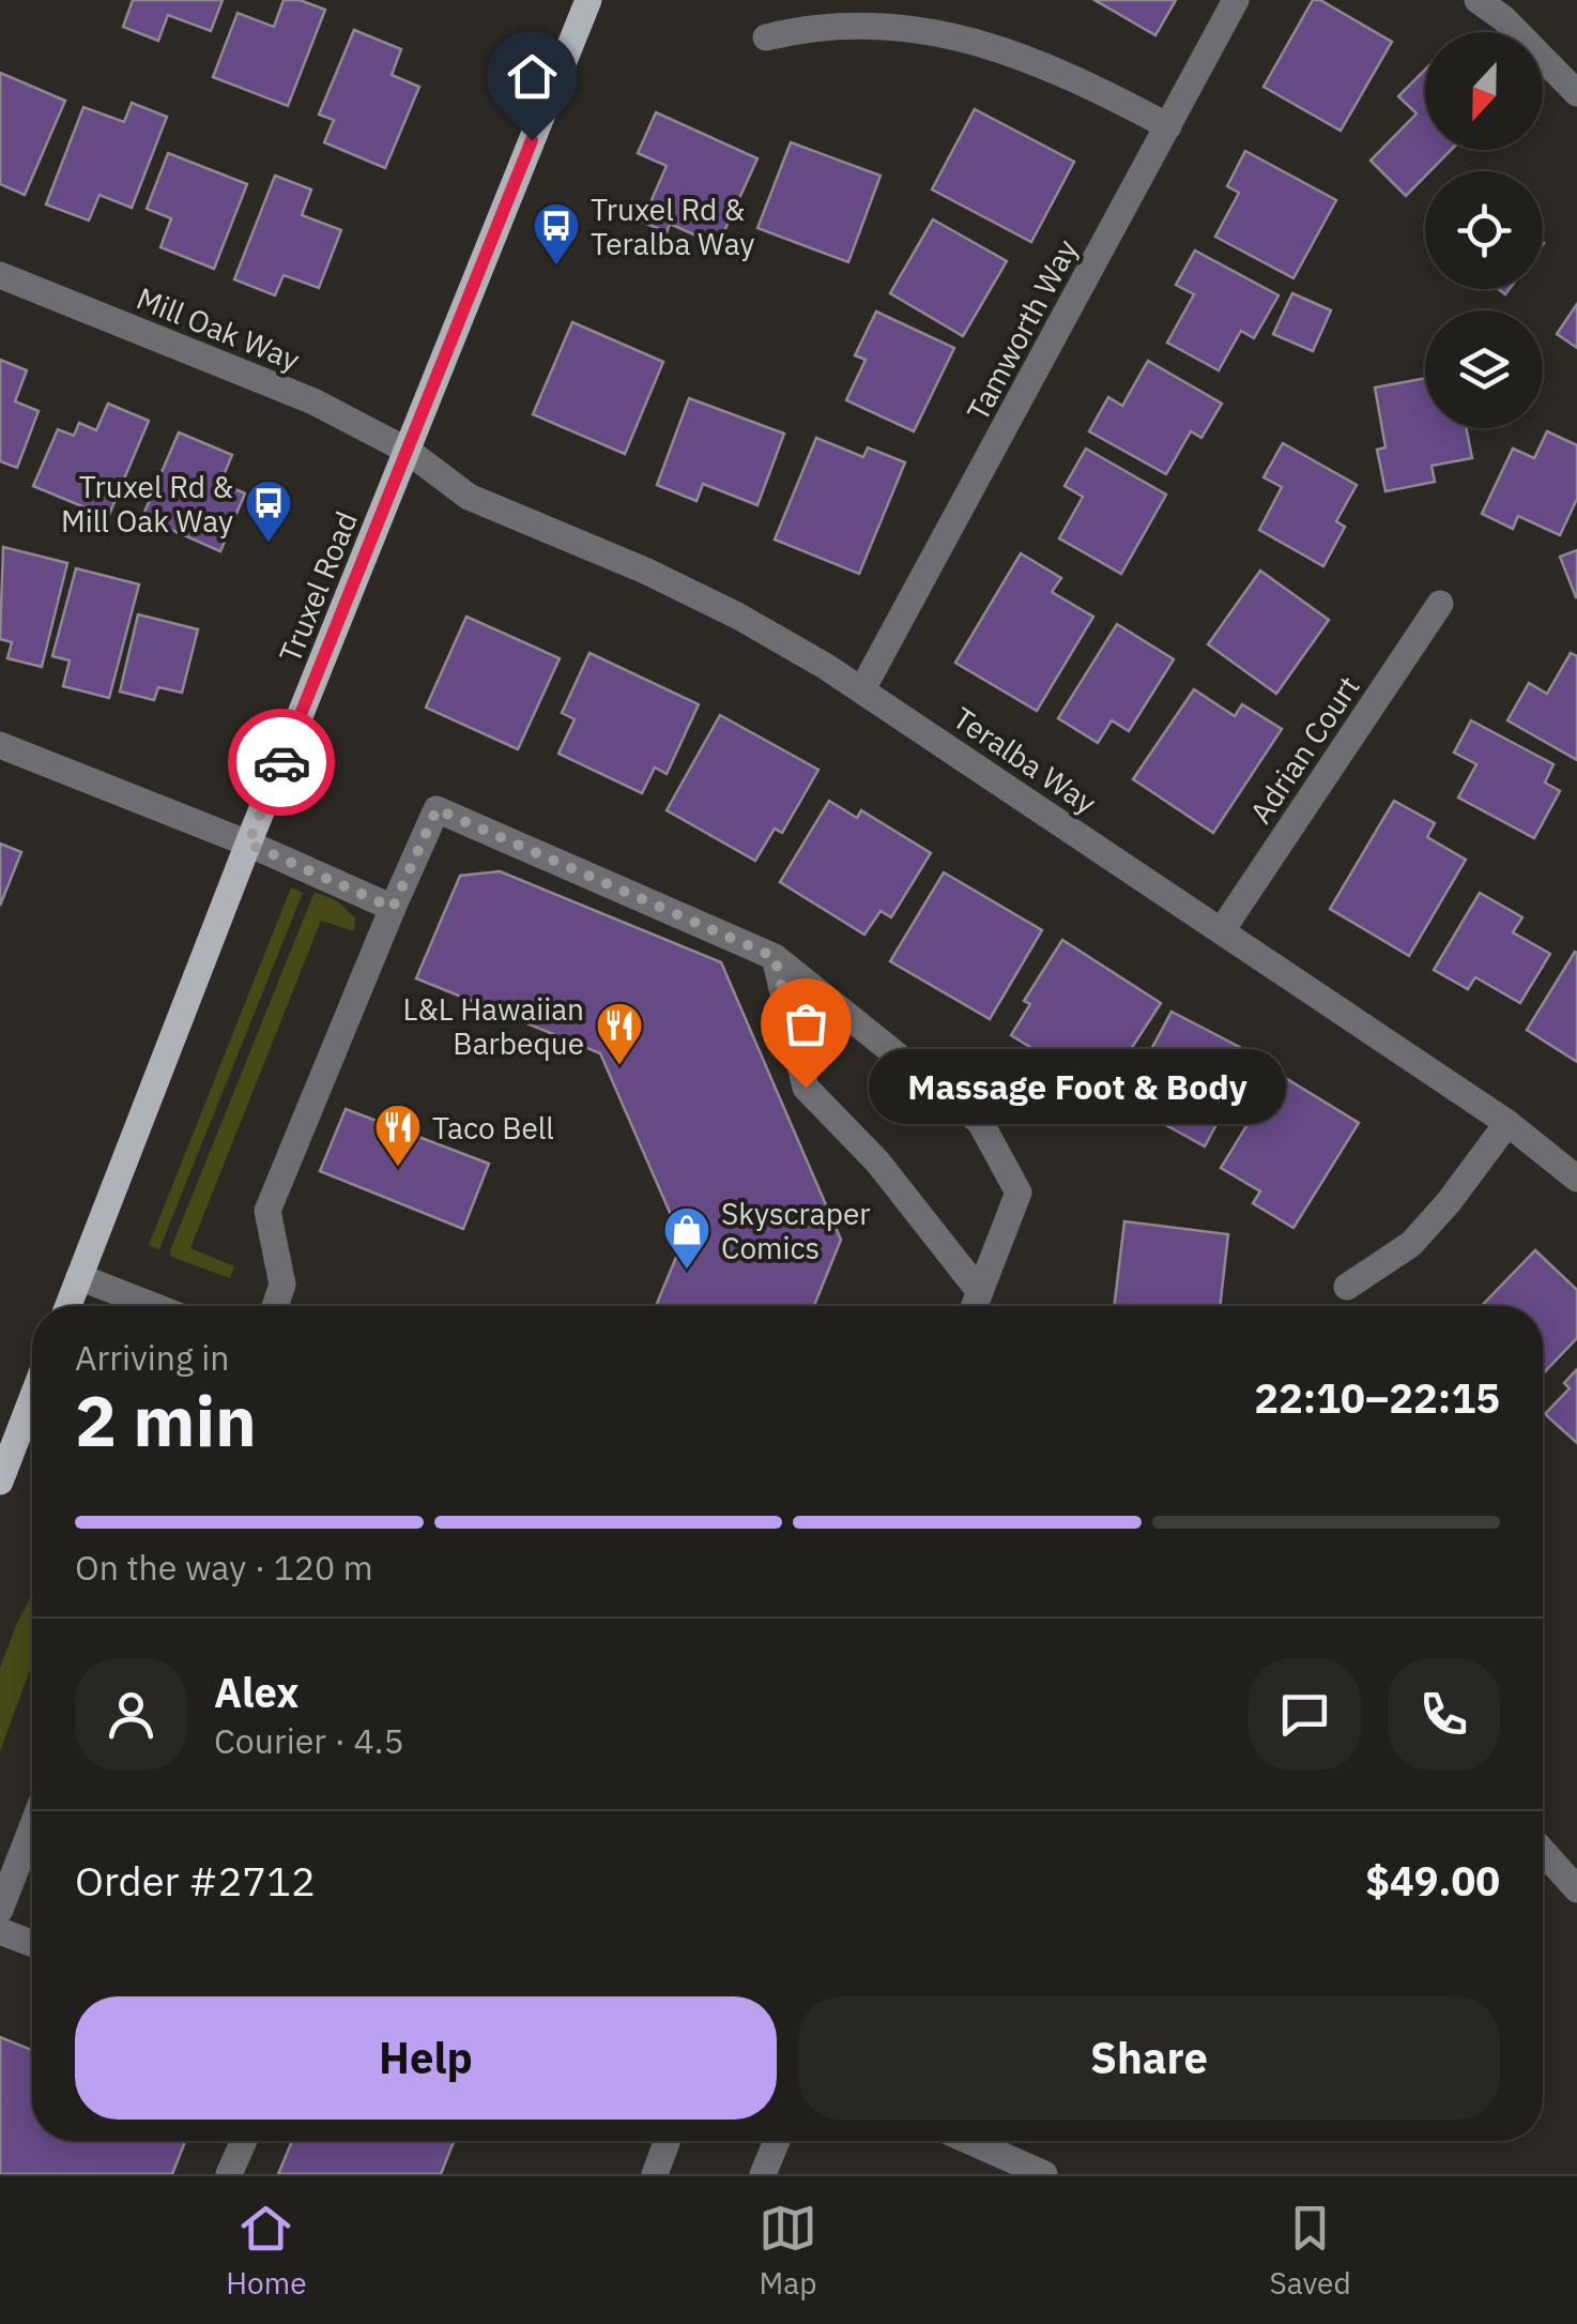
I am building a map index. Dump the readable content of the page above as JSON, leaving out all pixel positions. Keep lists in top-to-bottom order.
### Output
{
  "streets": {
    "main road": ["Truxel Road"],
    "street": [
      "Mill Oak Way",
      "Tamworth Way",
      "Adrian Court",
      "Teralba Way"
    ]
  },
  "crossings": [
    ["Mill Oak Way", "Truxel Road"],
    ["Mill Oak Way", "Teralba Way"],
    ["Tamworth Way", "Teralba Way"],
    ["Truxel Road", "Teralba Way"],
    ["Adrian Court", "Teralba Way"]
  ],
  "places": {
    "bus stop": ["Truxel Rd & Teralba Way", "Truxel Rd & Mill Oak Way"],
    "restaurant": ["L&L Hawaiian Barbeque", "Taco Bell"],
    "other": ["Massage Foot & Body"],
    "shop": ["Skyscraper Comics"]
  },
  "north": "bottom",
  "page": {
    "bubble": "Massage Foot & Body",
    "heading": ["2 min", "Arriving in", "22:10–22:15"],
    "panel": [
      "Alex",
      "Courier · 4.5",
      "Order #2712",
      "$49.00"
    ],
    "bar": "On the way · 120 m",
    "buttons": ["Help", "Share"],
    "tabs": ["Home", "Map", "Saved"]
  }
}
